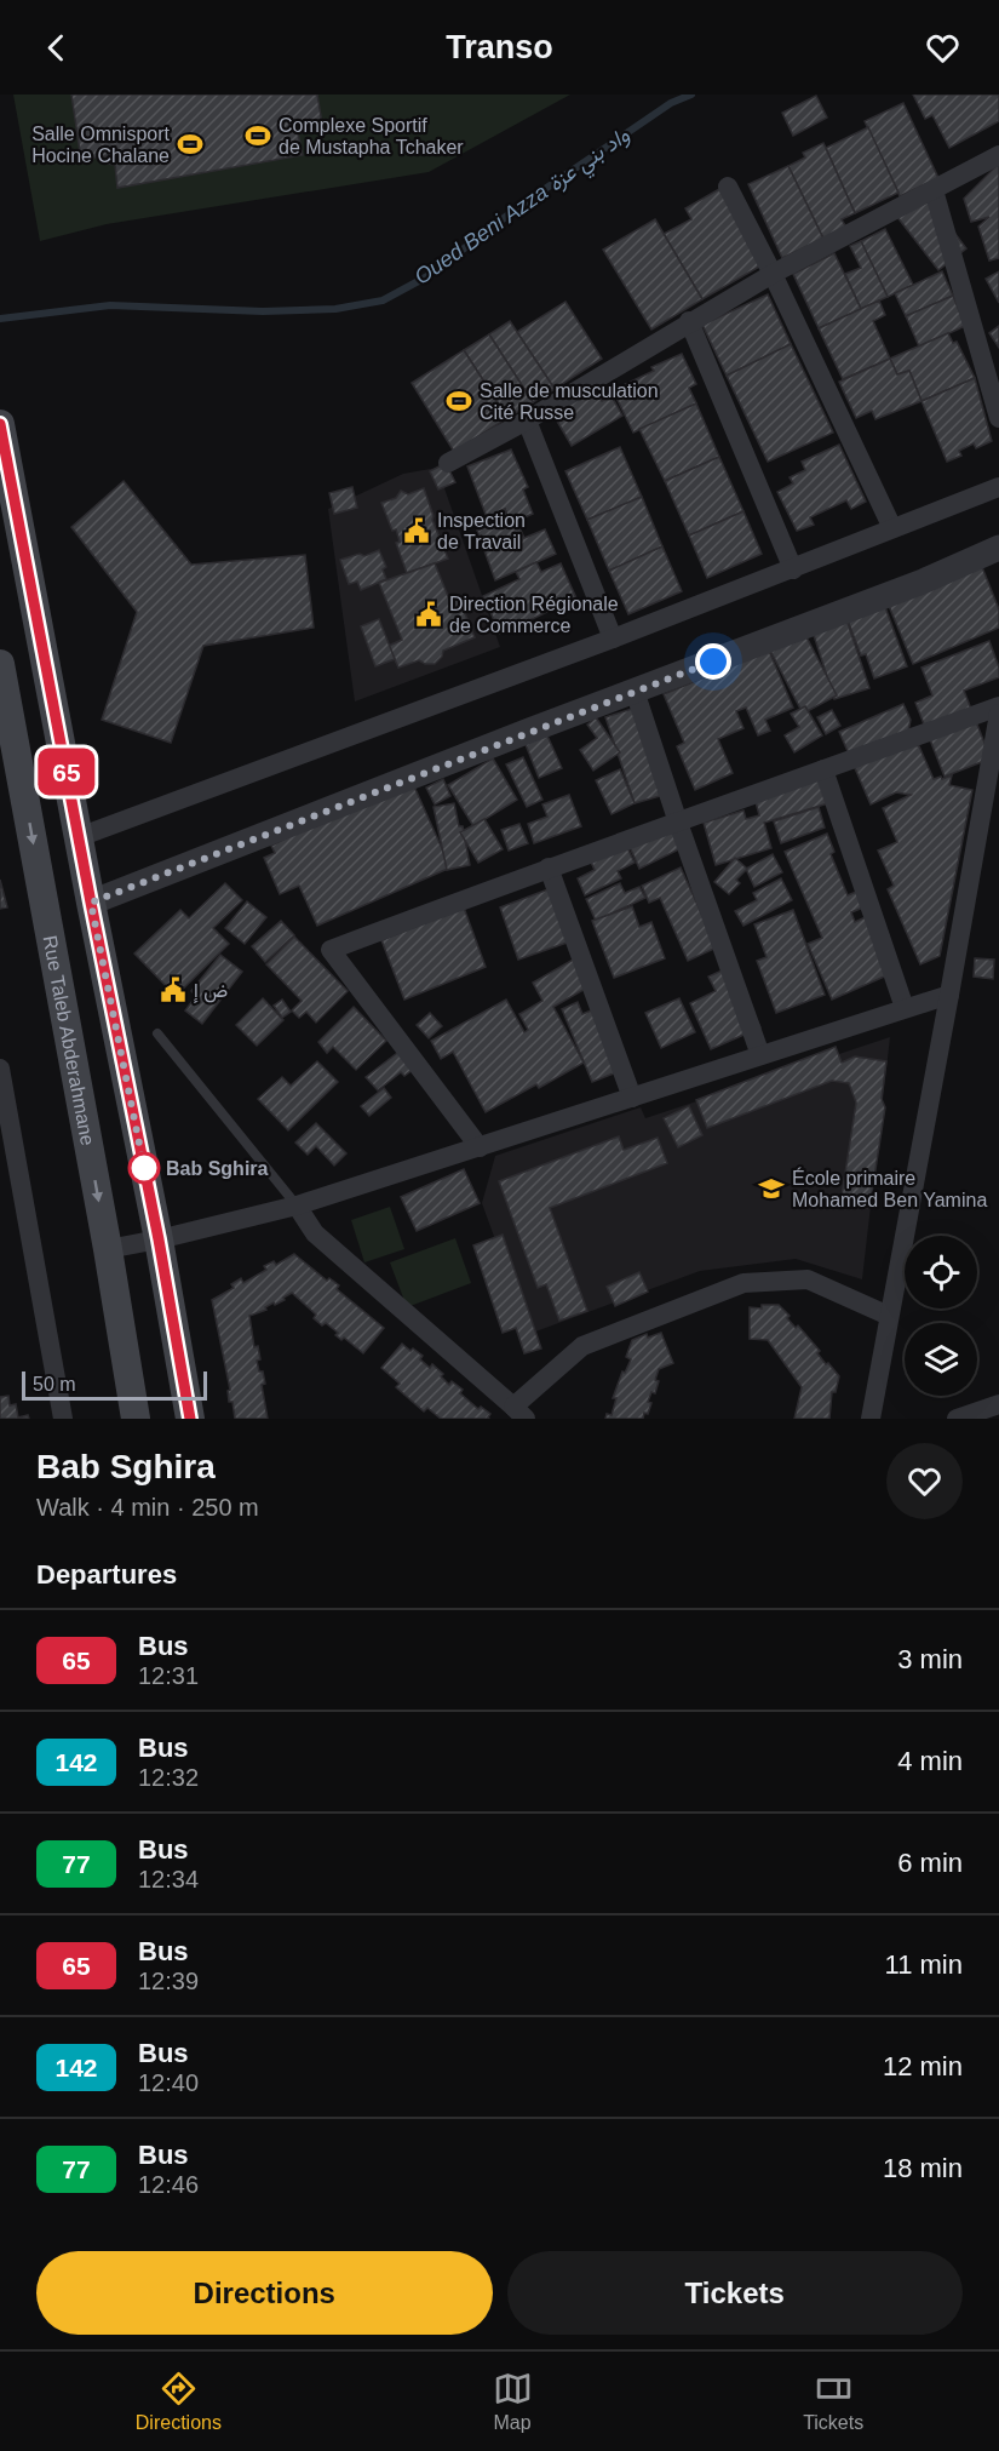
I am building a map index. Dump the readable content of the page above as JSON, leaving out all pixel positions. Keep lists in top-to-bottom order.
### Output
{
  "streets": {
    "main road": ["Rue Taleb Abderahmane"]
  },
  "water": ["Oued Beni Azza واد بني عزة"],
  "places": {
    "sports": ["Complexe Sportif de Mustapha Tchaker", "Salle Omnisport Hocine Chalane", "Salle de musculation Cité Russe"],
    "public building": ["Inspection de Travail", "Direction Régionale de Commerce", "ض إ"],
    "other": ["Bab Sghira"],
    "school or university": ["École primaire Mohamed Ben Yamina"]
  },
  "lines": ["bus line 65"],
  "scale_bar": "50 m",
  "page": {
    "header": "Transo",
    "on_map": "65",
    "scale": "50 m",
    "heading": [
      ["Bab Sghira", "Walk · 4 min · 250 m"],
      "Departures"
    ],
    "list": [
      {
        "mark": "65",
        "name": "Bus",
        "note": "12:31",
        "value": "3 min"
      },
      {
        "mark": "142",
        "name": "Bus",
        "note": "12:32",
        "value": "4 min"
      },
      {
        "mark": "77",
        "name": "Bus",
        "note": "12:34",
        "value": "6 min"
      },
      {
        "mark": "65",
        "name": "Bus",
        "note": "12:39",
        "value": "11 min"
      },
      {
        "mark": "142",
        "name": "Bus",
        "note": "12:40",
        "value": "12 min"
      },
      {
        "mark": "77",
        "name": "Bus",
        "note": "12:46",
        "value": "18 min"
      }
    ],
    "buttons": ["Directions", "Tickets"],
    "tabs": ["Directions", "Map", "Tickets"]
  }
}
